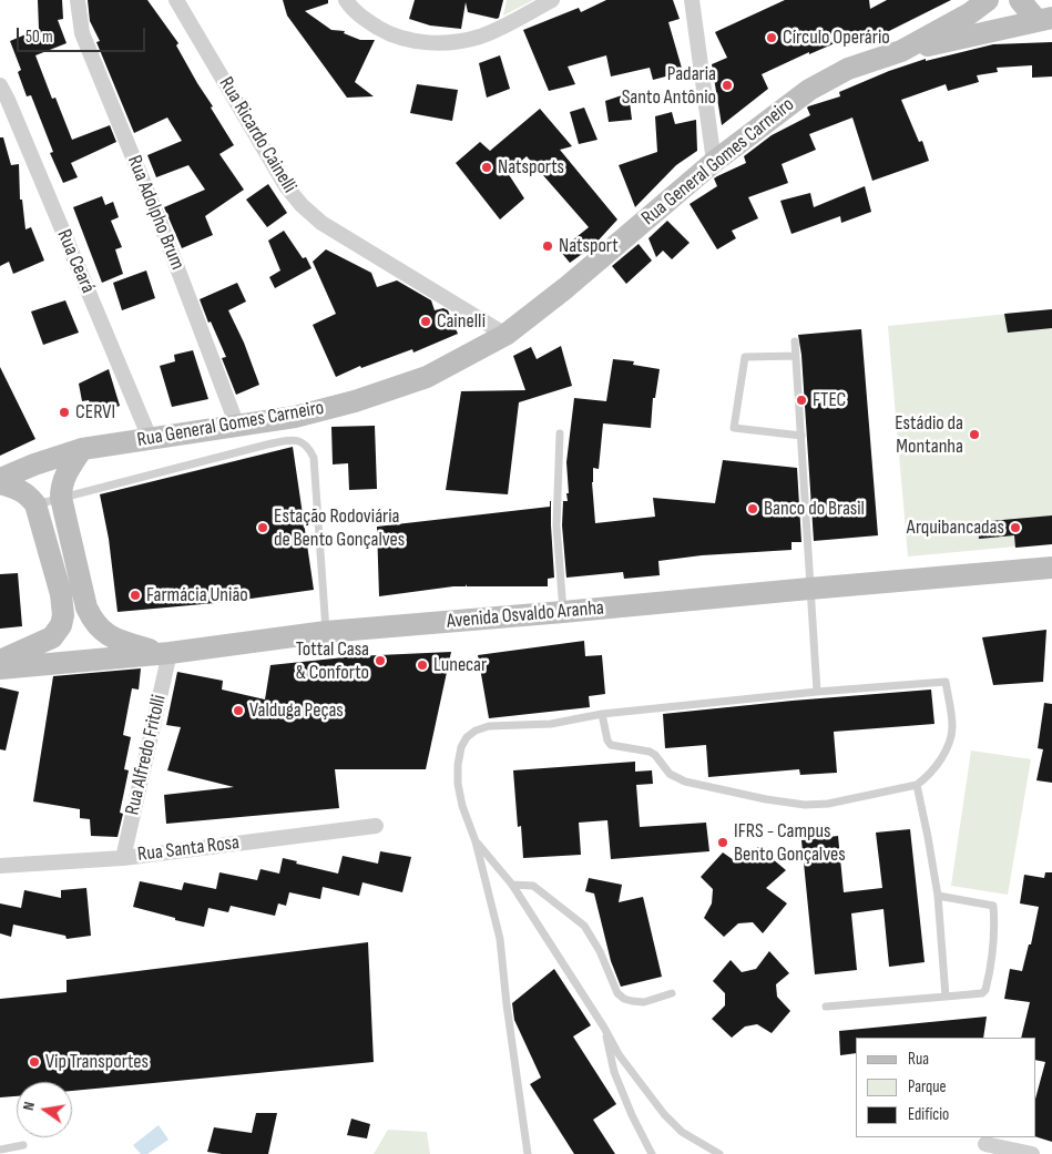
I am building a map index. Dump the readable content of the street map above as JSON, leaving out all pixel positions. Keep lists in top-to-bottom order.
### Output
{
  "streets": {
    "main road": ["Rua General Gomes Carneiro", "Avenida Osvaldo Aranha"],
    "street": [
      "Rua Ricardo Cainelli",
      "Rua Adolpho Brum",
      "Rua Ceará",
      "Rua Alfredo Fritolli",
      "Rua Santa Rosa"
    ]
  },
  "crossings": [
    ["Rua Ricardo Cainelli", "Rua General Gomes Carneiro"],
    ["Rua General Gomes Carneiro", "Rua Adolpho Brum"],
    ["Rua General Gomes Carneiro", "Rua Ceará"],
    ["Avenida Osvaldo Aranha", "Rua Alfredo Fritolli"],
    ["Rua Alfredo Fritolli", "Rua Santa Rosa"]
  ],
  "places": [
    "Círculo Operário",
    "Padaria Santo Antônio",
    "Natsports",
    "Natsport",
    "Cainelli",
    "FTEC",
    "CERVI",
    "Estádio da Montanha",
    "Banco do Brasil",
    "Estação Rodoviária de Bento Gonçalves",
    "Arquibancadas",
    "Farmácia União",
    "Tottal Casa & Conforto",
    "Lunecar",
    "Valduga Peças",
    "IFRS - Campus Bento Gonçalves",
    "Vip Transportes"
  ],
  "legend": ["Rua", "Parque", "Edifício"],
  "scale_bar": "50 m",
  "north": "left"
}
